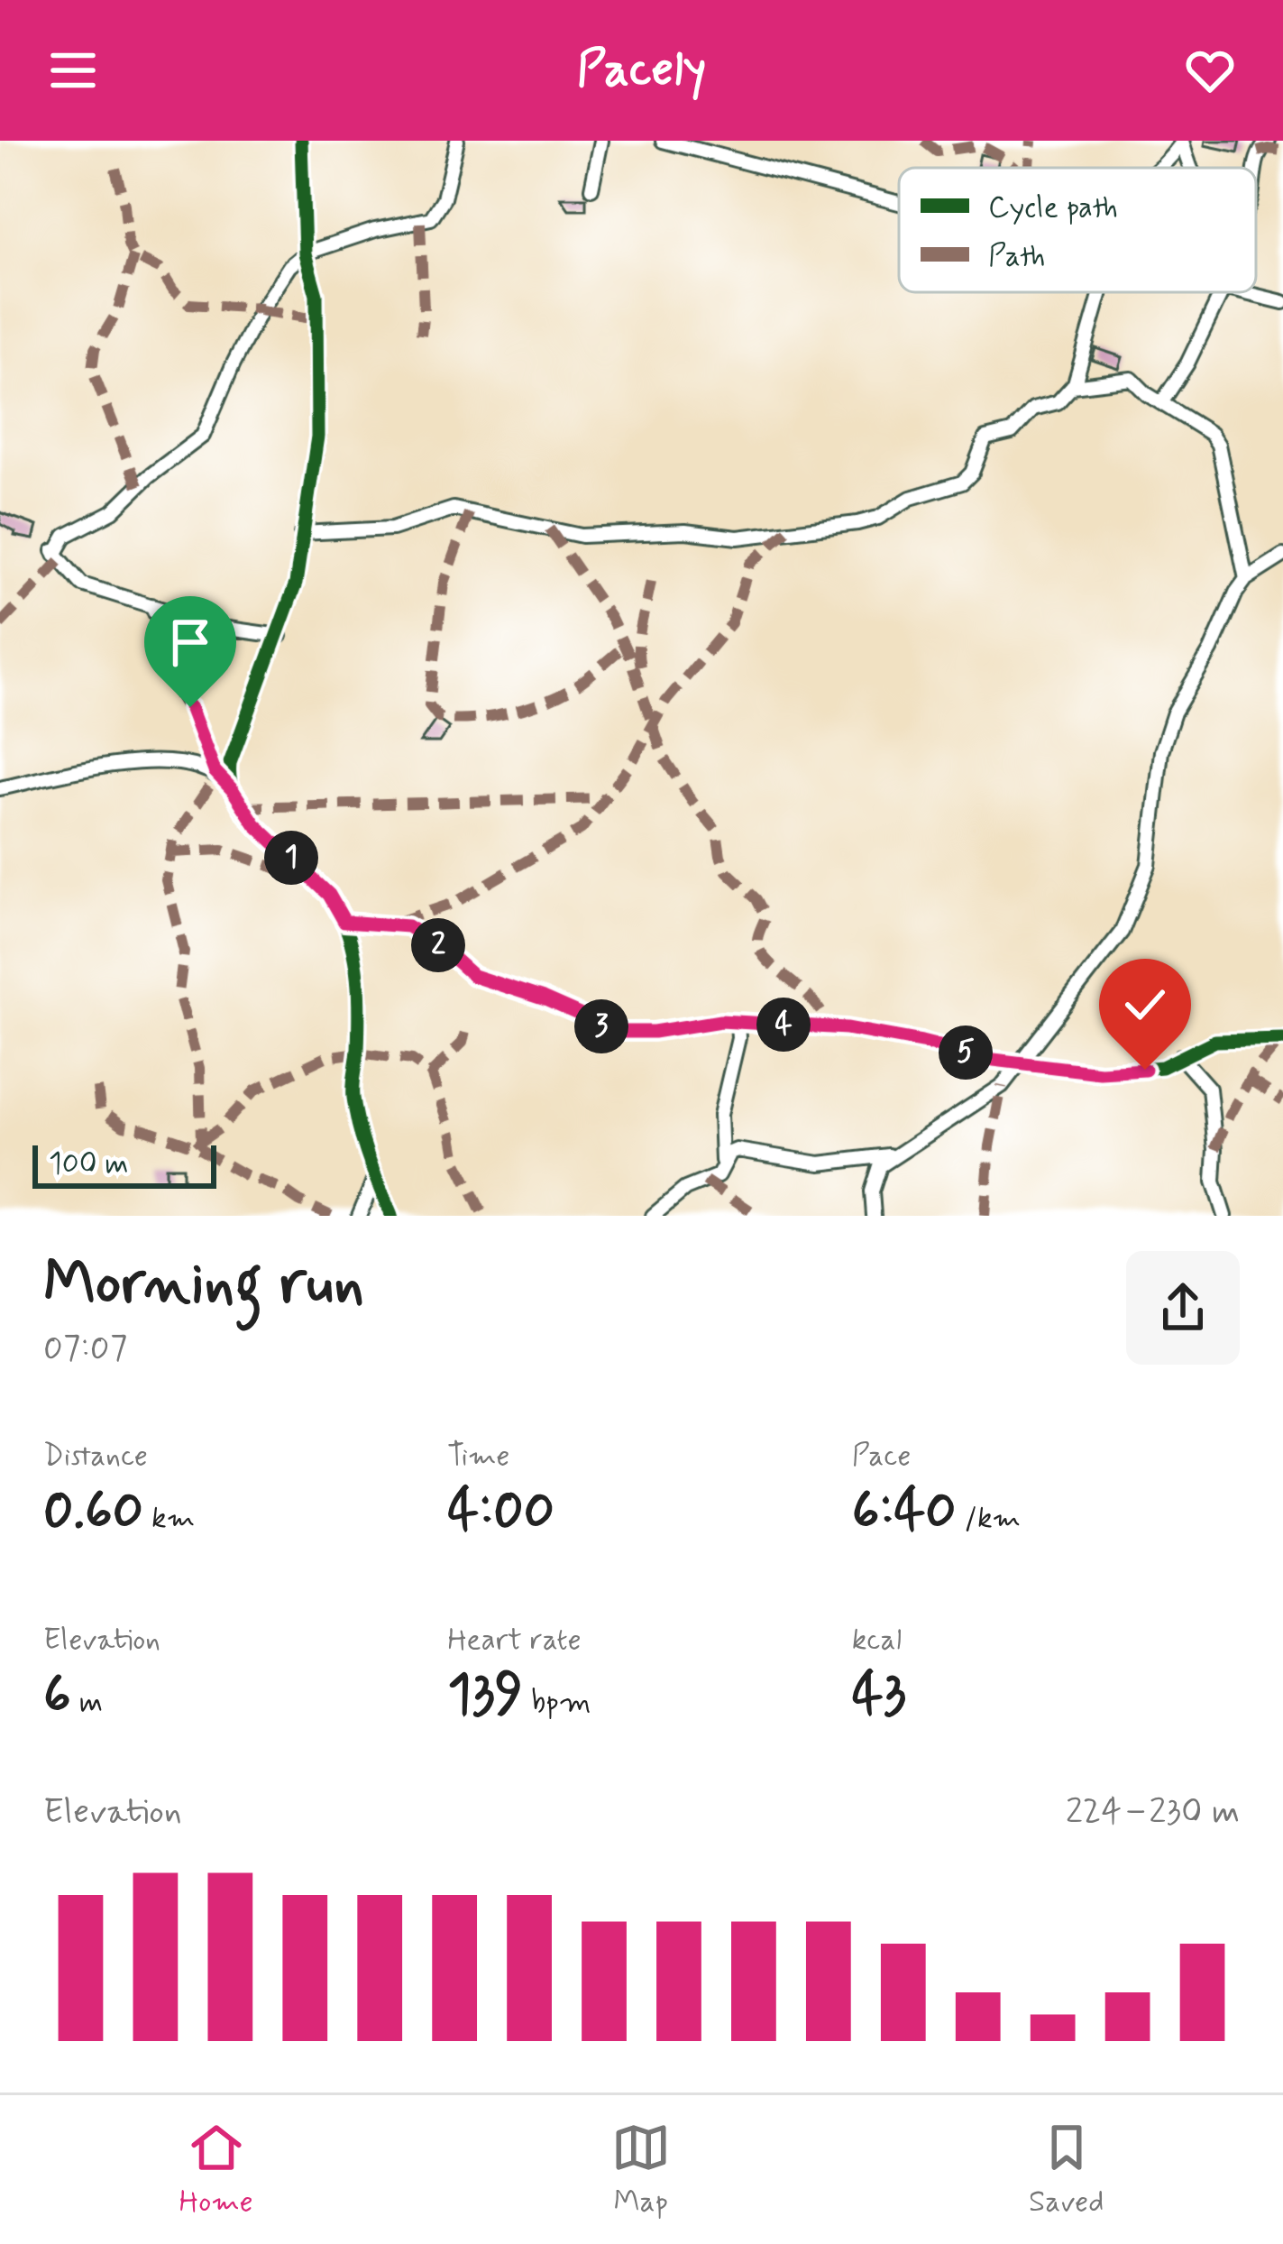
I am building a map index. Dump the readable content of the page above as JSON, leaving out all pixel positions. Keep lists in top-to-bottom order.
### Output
{
  "legend": ["Cycle path", "Path"],
  "scale_bar": "100 m",
  "page": {
    "header": "Pacely",
    "pins": [
      "1",
      "2",
      "4",
      "3",
      "5"
    ],
    "scale": "100 m",
    "heading": ["Morning run", "07:07"],
    "stats": [
      ["Distance", "0.60 km"],
      ["Time", "4:00"],
      ["Pace", "6:40 /km"],
      ["Elevation", "6 m"],
      ["Heart rate", "139 bpm"],
      ["kcal", "43"]
    ],
    "chart": ["Elevation", "224–230 m"],
    "tabs": ["Home", "Map", "Saved"]
  }
}
